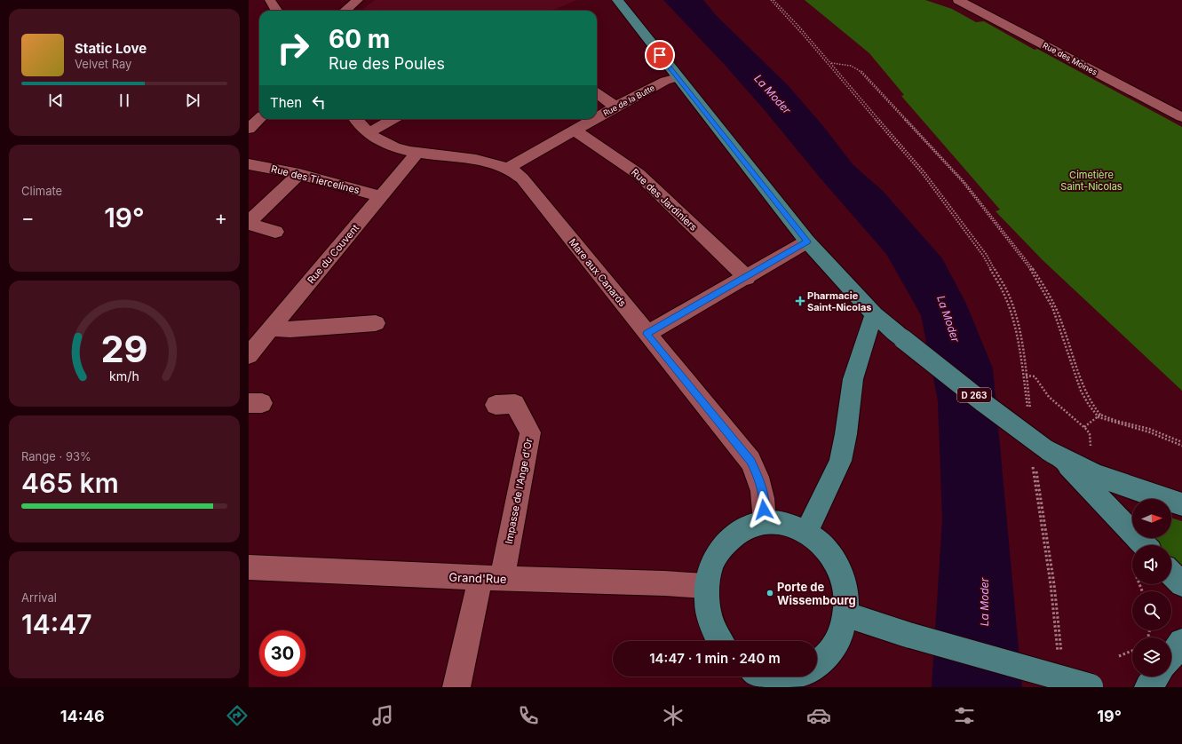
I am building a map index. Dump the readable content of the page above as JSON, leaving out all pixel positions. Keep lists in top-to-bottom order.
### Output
{
  "streets": {
    "main road": ["D 263"],
    "street": [
      "Rue des Moines",
      "Rue de la Butte",
      "Rue des Tiercelines",
      "Rue des Jardiniers",
      "Rue du Couvent",
      "Mare aux Canards",
      "Impasse de l'Ange d'Or",
      "Grand'Rue"
    ]
  },
  "crossings": [
    ["Rue de la Butte", "Rue des Jardiniers"],
    ["Rue de la Butte", "Mare aux Canards"],
    ["Rue de la Butte", "D 263"],
    ["Rue des Tiercelines", "Rue du Couvent"],
    ["Rue du Couvent", "Mare aux Canards"],
    ["Impasse de l'Ange d'Or", "Grand'Rue"]
  ],
  "water": ["La Moder"],
  "parks": ["Cimetière Saint-Nicolas"],
  "places": {
    "health": ["Pharmacie Saint-Nicolas"],
    "other": ["Porte de Wissembourg"]
  },
  "north": "right",
  "page": {
    "turn": ["60 m", "Rue des Poules"],
    "song": ["Static Love", "Velvet Ray"],
    "then": "Then",
    "tile": [
      "Climate",
      ["Range · 93%", "465 km"],
      ["Arrival", "14:47"]
    ],
    "heat": ["−", "19°", "+"],
    "limit": "30",
    "trip": "14:47 · 1 min · 240 m",
    "tabs": ["14:46", "19°"],
    "gauge": ["29", "km/h"]
  }
}
